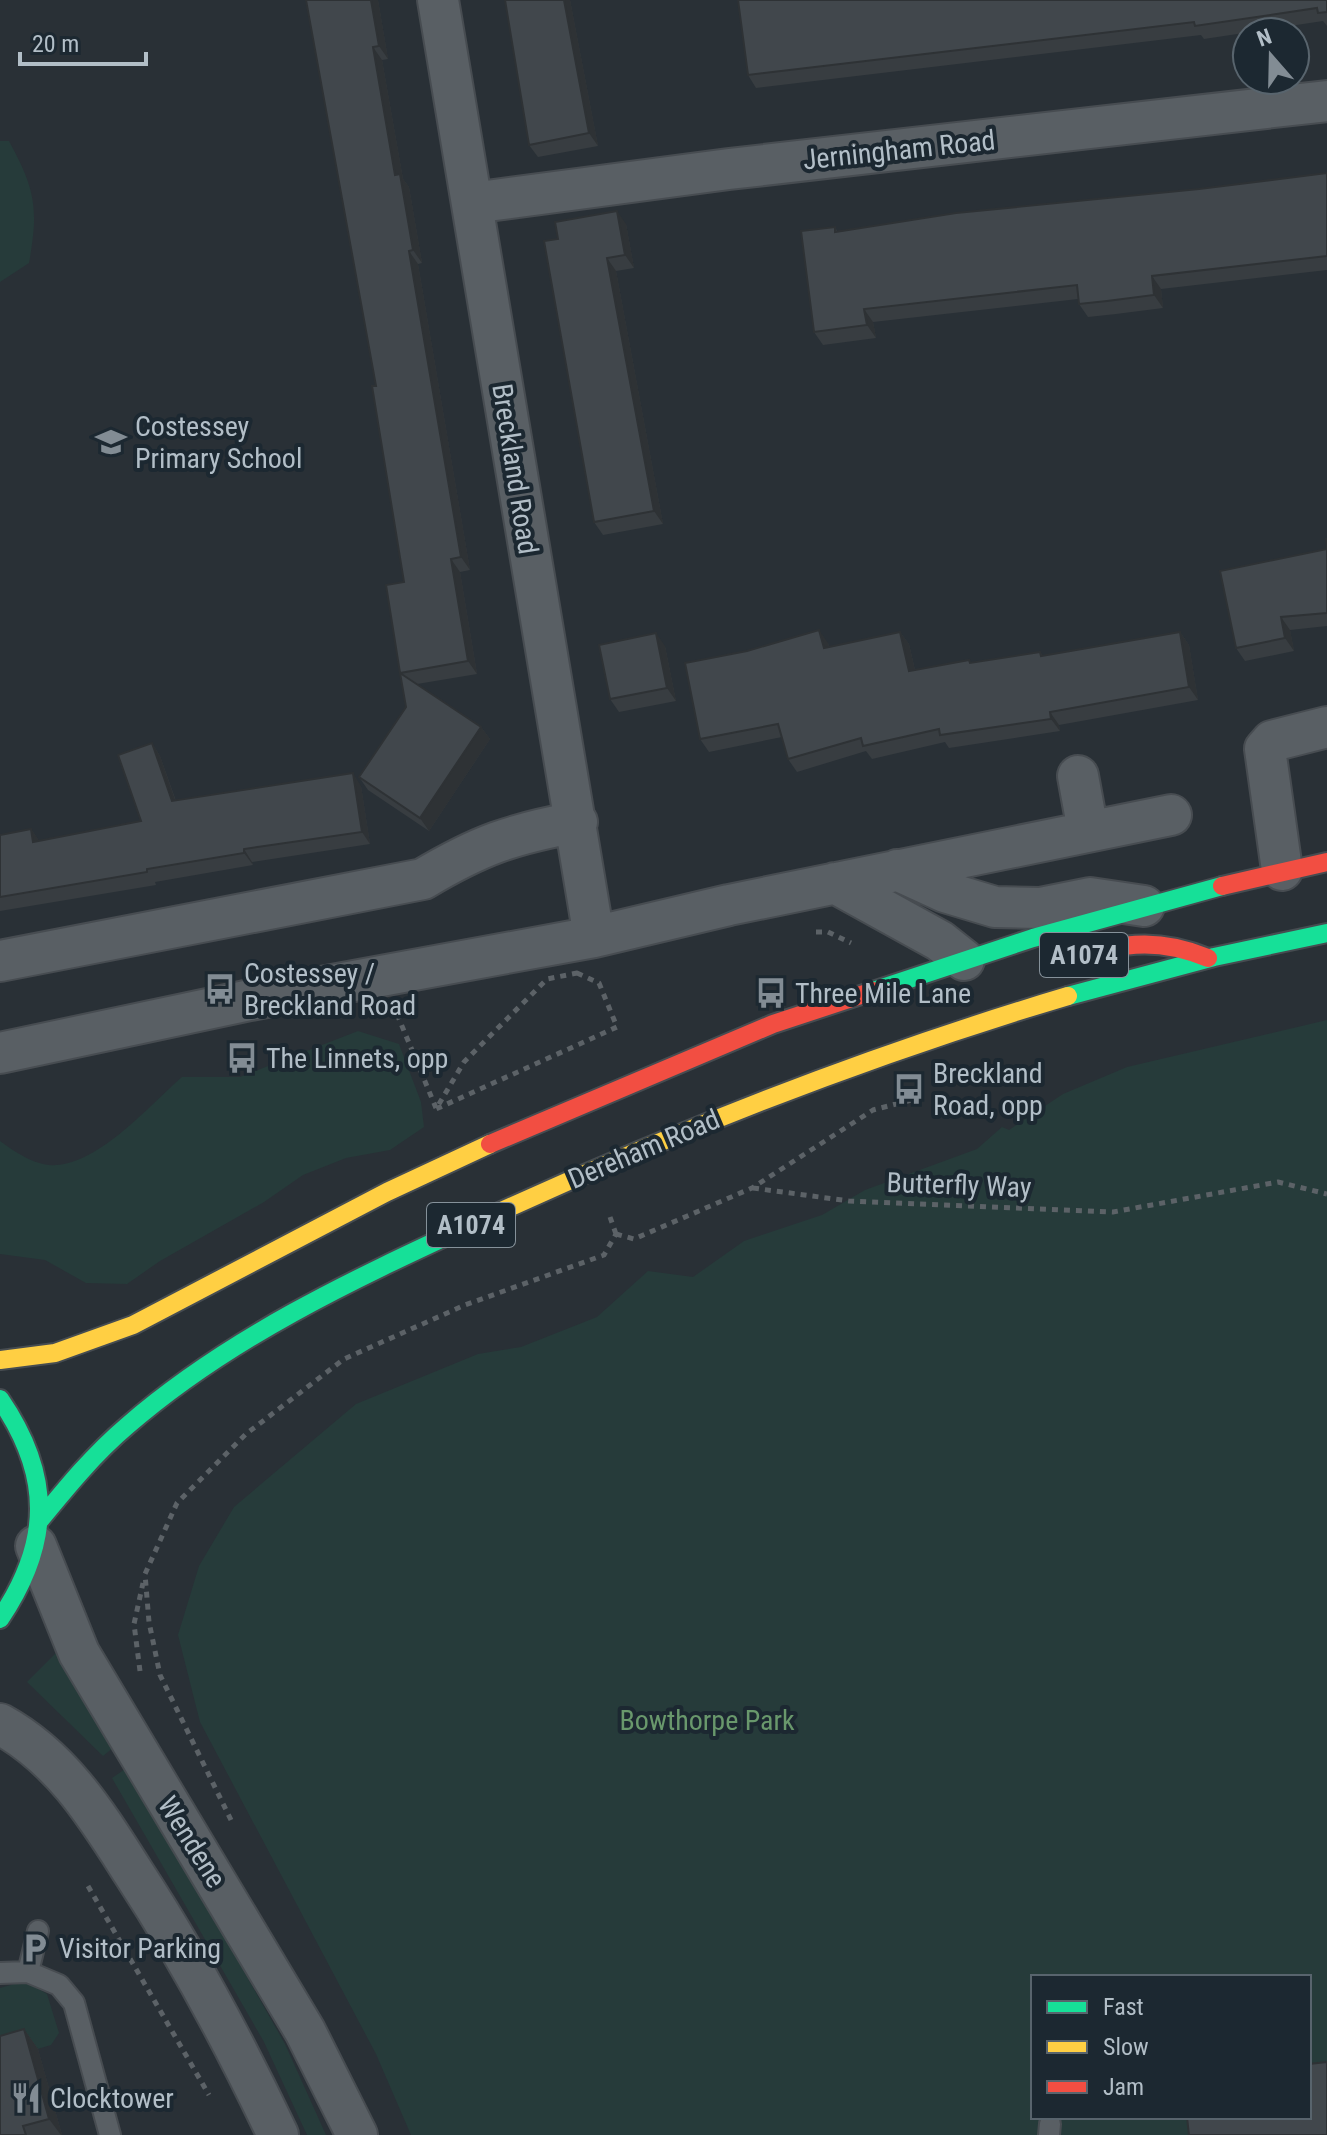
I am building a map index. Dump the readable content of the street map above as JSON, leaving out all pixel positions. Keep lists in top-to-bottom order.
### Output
{
  "streets": {
    "highway": ["A1074", "Dereham Road"],
    "street": ["Jerningham Road", "Breckland Road", "Wendene"],
    "path": ["Butterfly Way"]
  },
  "crossings": [
    ["Jerningham Road", "Breckland Road"],
    ["A1074", "Dereham Road"],
    ["Dereham Road", "Wendene"]
  ],
  "parks": ["Bowthorpe Park"],
  "places": {
    "school or university": ["Costessey Primary School"],
    "bus stop": [
      "Costessey / Breckland Road",
      "Three Mile Lane",
      "The Linnets, opp",
      "Breckland Road, opp"
    ],
    "parking": ["Visitor Parking"],
    "restaurant": ["Clocktower"]
  },
  "legend": ["Fast", "Slow", "Jam"],
  "scale_bar": "20 m",
  "north": "top"
}
